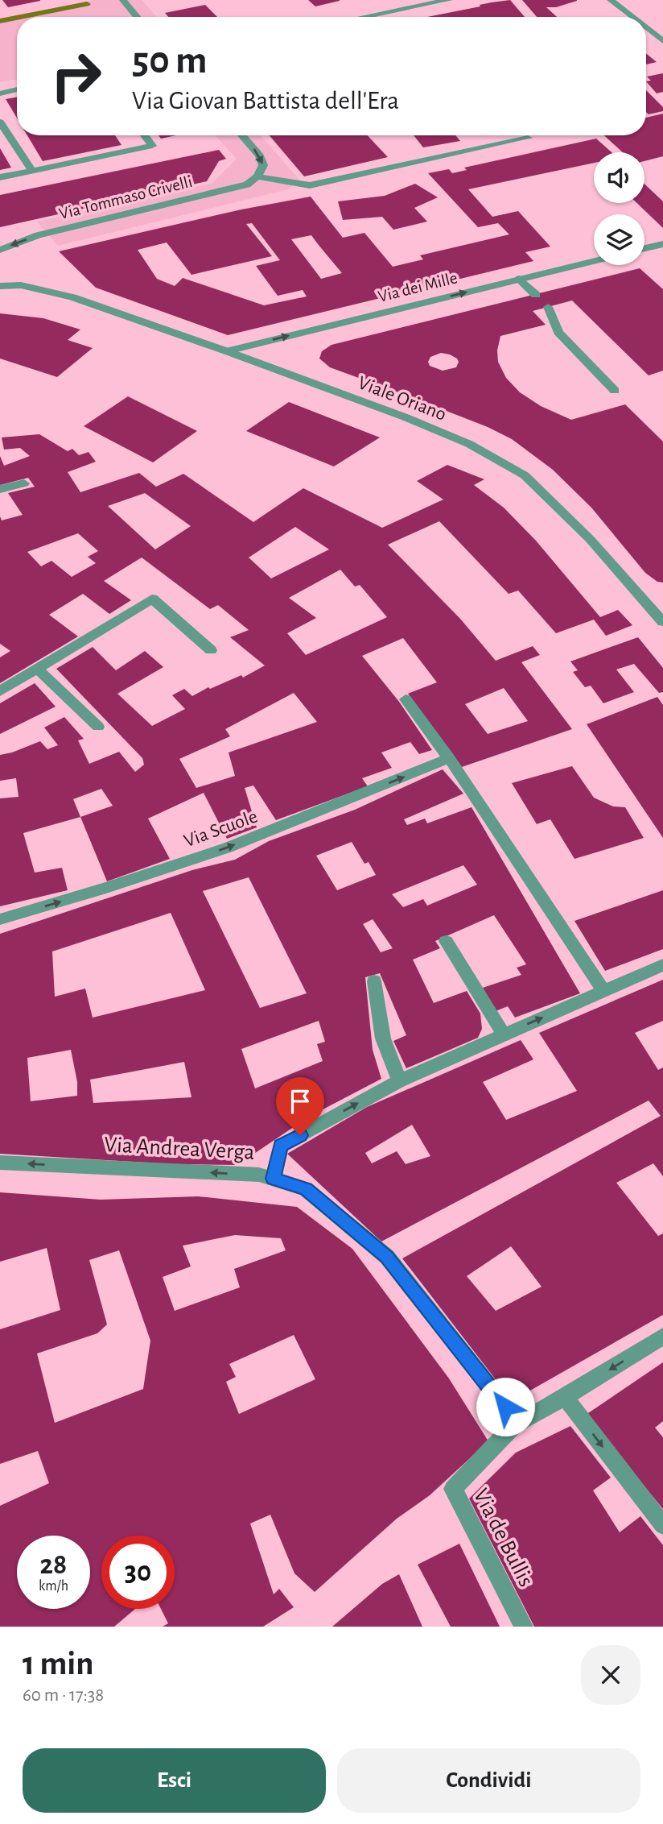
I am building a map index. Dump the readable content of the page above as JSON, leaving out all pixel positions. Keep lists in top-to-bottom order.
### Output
{
  "streets": {
    "street": [
      "Via Tommaso Crivelli",
      "Via dei Mille",
      "Viale Oriano",
      "Via Scuole",
      "Via Andrea Verga",
      "Via de Bullis"
    ]
  },
  "crossings": [
    ["Via dei Mille", "Viale Oriano"],
    ["Via Andrea Verga", "Via de Bullis"]
  ],
  "one_way": [
    "Via Tommaso Crivelli",
    "Via dei Mille",
    "Via Scuole",
    "Via Andrea Verga"
  ],
  "page": {
    "turn": ["50 m", "Via Giovan Battista dell'Era"],
    "speed": "28 km/h",
    "limit": "30",
    "heading": ["1 min", "60 m · 17:38"],
    "buttons": ["Esci", "Condividi"]
  }
}
